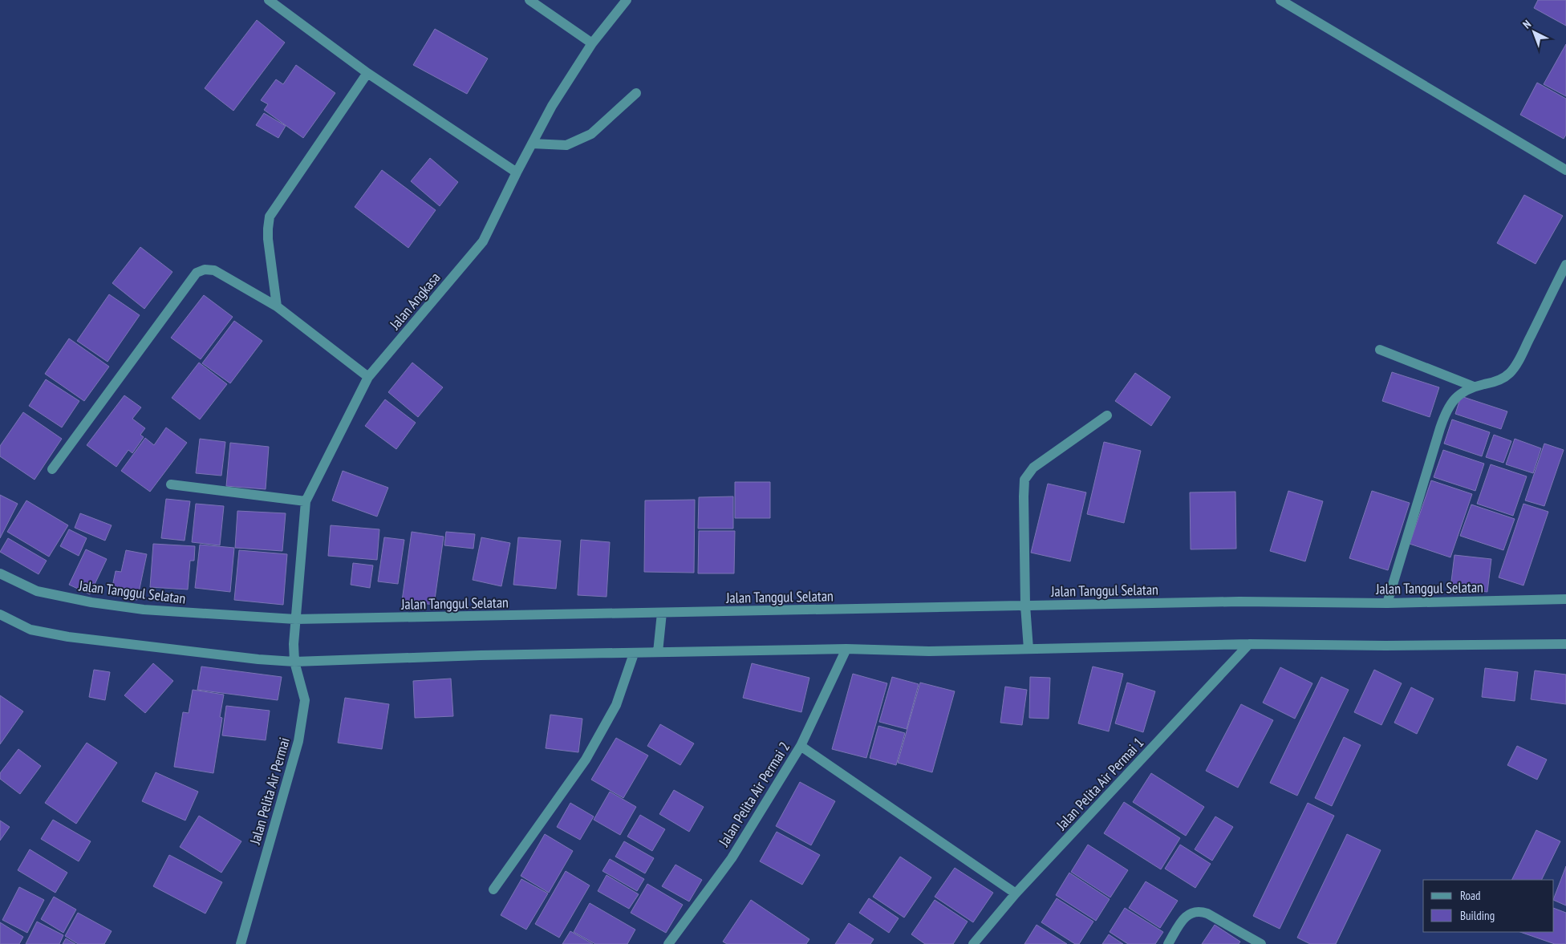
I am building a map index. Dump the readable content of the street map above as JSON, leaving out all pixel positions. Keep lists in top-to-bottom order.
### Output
{
  "streets": {
    "street": [
      "Jalan Angkasa",
      "Jalan Tanggul Selatan",
      "Jalan Pelita Air Permai 1",
      "Jalan Pelita Air Permai",
      "Jalan Pelita Air Permai 2"
    ]
  },
  "crossings": [
    ["Jalan Angkasa", "Jalan Tanggul Selatan"],
    ["Jalan Angkasa", "Jalan Pelita Air Permai"]
  ],
  "legend": ["Road", "Building"],
  "north": "top left"
}
